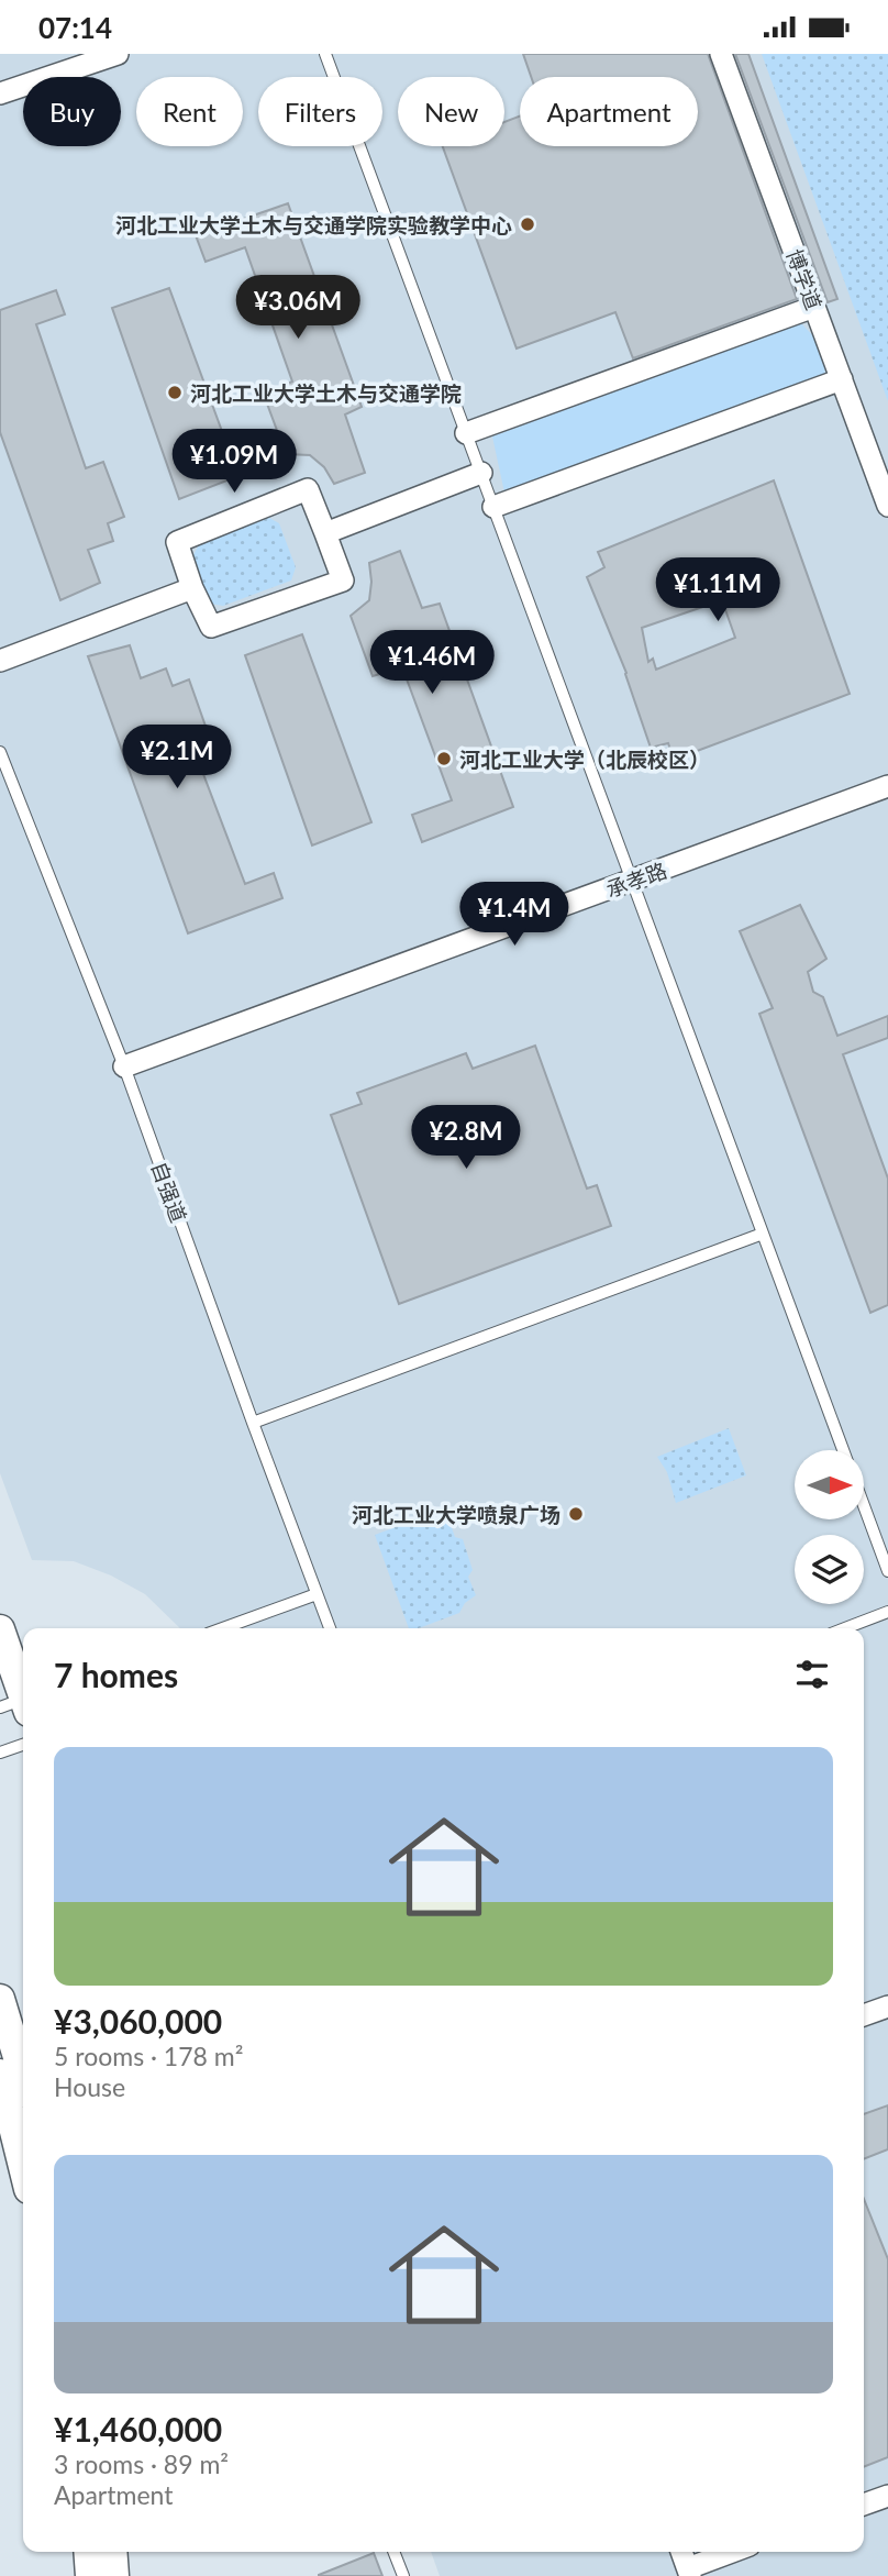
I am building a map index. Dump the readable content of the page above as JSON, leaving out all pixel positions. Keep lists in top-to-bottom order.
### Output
{
  "streets": {
    "street": ["博学道", "承孝路"],
    "lane": ["自强道"]
  },
  "crossings": [
    ["承孝路", "自强道"]
  ],
  "places": [
    "河北工业大学土木与交通学院实验教学中心",
    "河北工业大学土木与交通学院",
    "河北工业大学（北辰校区）",
    "河北工业大学喷泉广场"
  ],
  "north": "right",
  "page": {
    "status": "07:14",
    "chip": [
      "Buy",
      "Rent",
      "Filters",
      "New",
      "Apartment"
    ],
    "price": [
      "¥3.06M",
      "¥1.09M",
      "¥1.11M",
      "¥1.46M",
      "¥2.1M",
      "¥1.4M",
      "¥2.8M"
    ],
    "heading": "7 homes",
    "list": [
      {
        "name": "¥3,060,000",
        "note": "5 rooms · 178 m² · House"
      },
      {
        "name": "¥1,460,000",
        "note": "3 rooms · 89 m² · Apartment"
      }
    ]
  }
}
